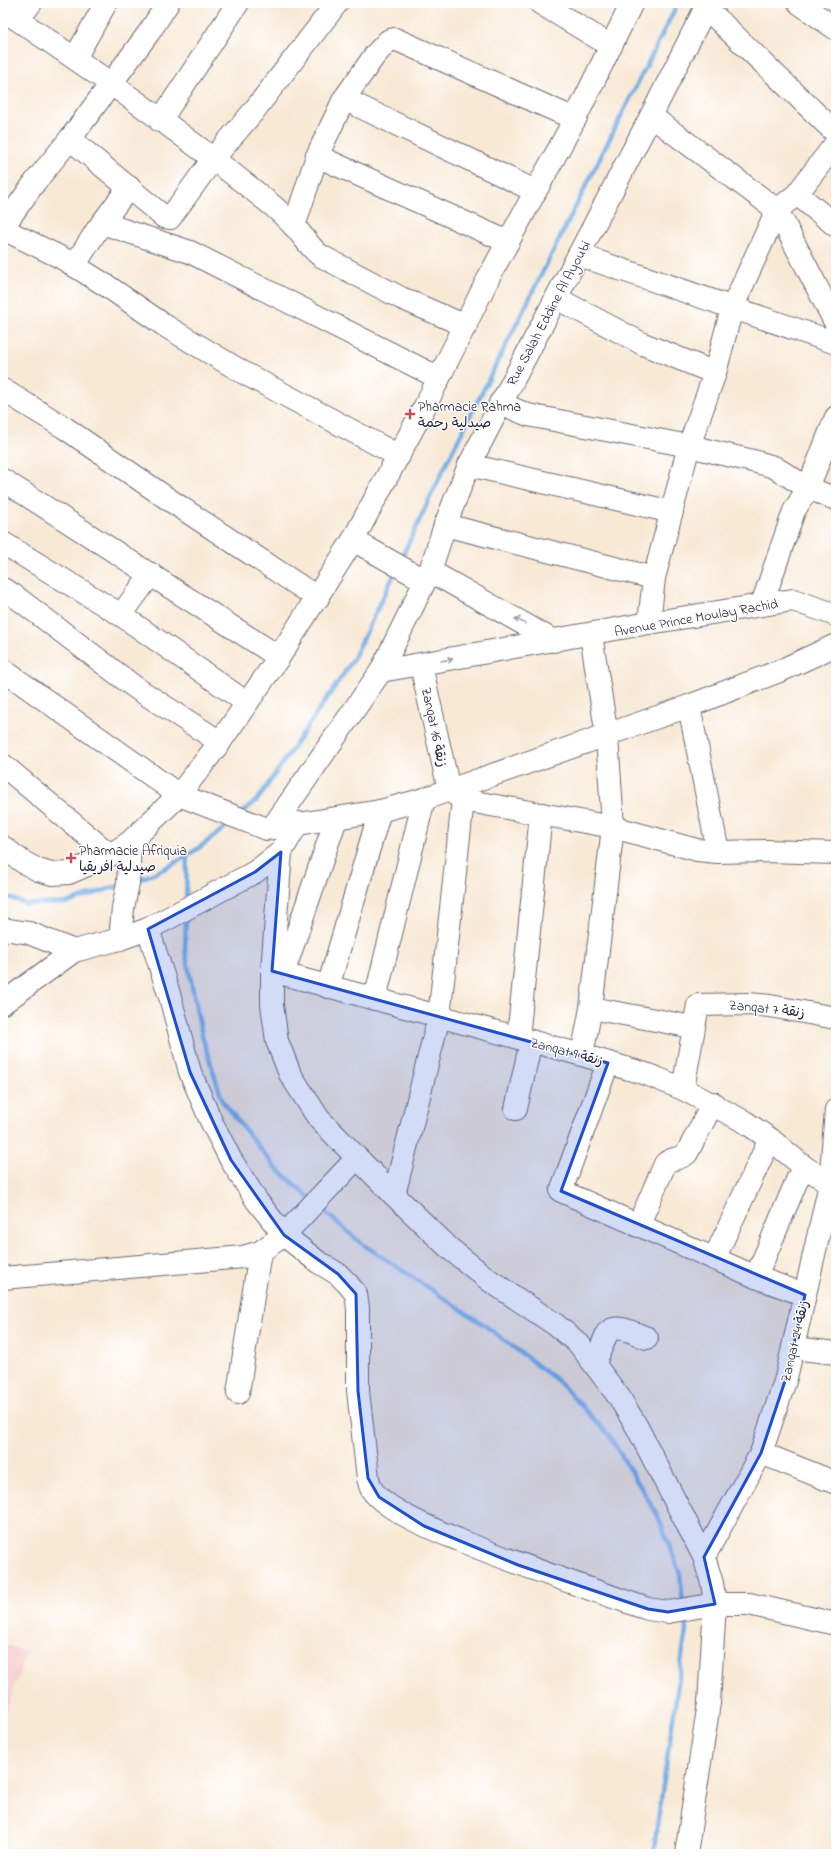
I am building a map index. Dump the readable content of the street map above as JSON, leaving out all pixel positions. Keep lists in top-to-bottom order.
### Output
{
  "streets": {
    "street": [
      "Rue Salah Eddine Al Ayoubi",
      "Avenue Prince Moulay Rachid",
      "Zanqat 16 زنقة",
      "Zanqat 7 زنقة",
      "Zanqat 9 زنقة",
      "Zanqat 24 زنقة"
    ]
  },
  "crossings": [
    ["Rue Salah Eddine Al Ayoubi", "Avenue Prince Moulay Rachid"],
    ["Avenue Prince Moulay Rachid", "Zanqat 16 زنقة"],
    ["Zanqat 16 زنقة", "Zanqat 9 زنقة"],
    ["Zanqat 9 زنقة", "Zanqat 24 زنقة"]
  ],
  "places": {
    "health": ["Pharmacie Rahma صيدلية رحمة", "Pharmacie Afriquia صيدلية افريقيا"]
  }
}
